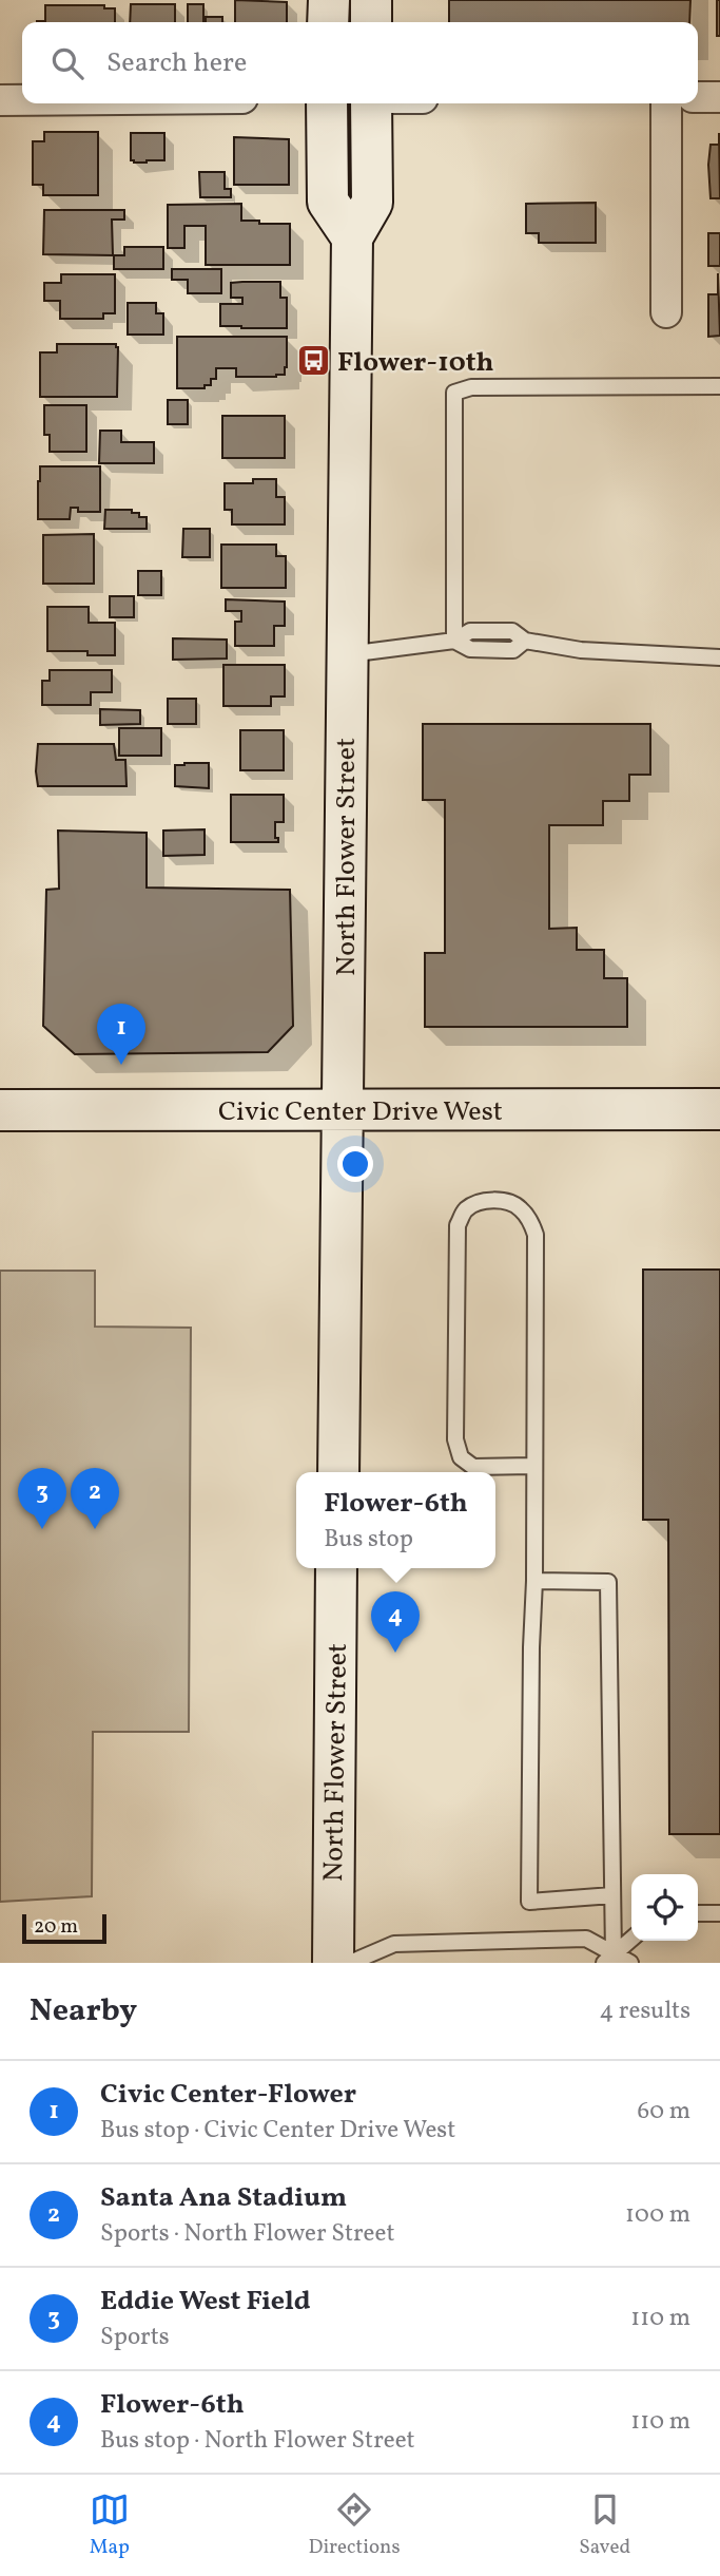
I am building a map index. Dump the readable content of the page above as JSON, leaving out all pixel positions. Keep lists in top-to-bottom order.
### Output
{
  "streets": {
    "main road": ["North Flower Street", "Civic Center Drive West"]
  },
  "crossings": [
    ["North Flower Street", "Civic Center Drive West"]
  ],
  "places": {
    "bus stop": ["Flower-10th"]
  },
  "scale_bar": "20 m",
  "page": {
    "search": "Search here",
    "pins": [
      "1",
      "2",
      "3",
      "4"
    ],
    "popup": ["Flower-6th", "Bus stop"],
    "scale": "20 m",
    "heading": ["Nearby", "4 results"],
    "list": [
      {
        "mark": "1",
        "name": "Civic Center-Flower",
        "note": "Bus stop · Civic Center Drive West",
        "value": "60 m"
      },
      {
        "mark": "2",
        "name": "Santa Ana Stadium",
        "note": "Sports · North Flower Street",
        "value": "100 m"
      },
      {
        "mark": "3",
        "name": "Eddie West Field",
        "note": "Sports",
        "value": "110 m"
      },
      {
        "mark": "4",
        "name": "Flower-6th",
        "note": "Bus stop · North Flower Street",
        "value": "110 m"
      }
    ],
    "nav": ["Map", "Directions", "Saved"]
  }
}
